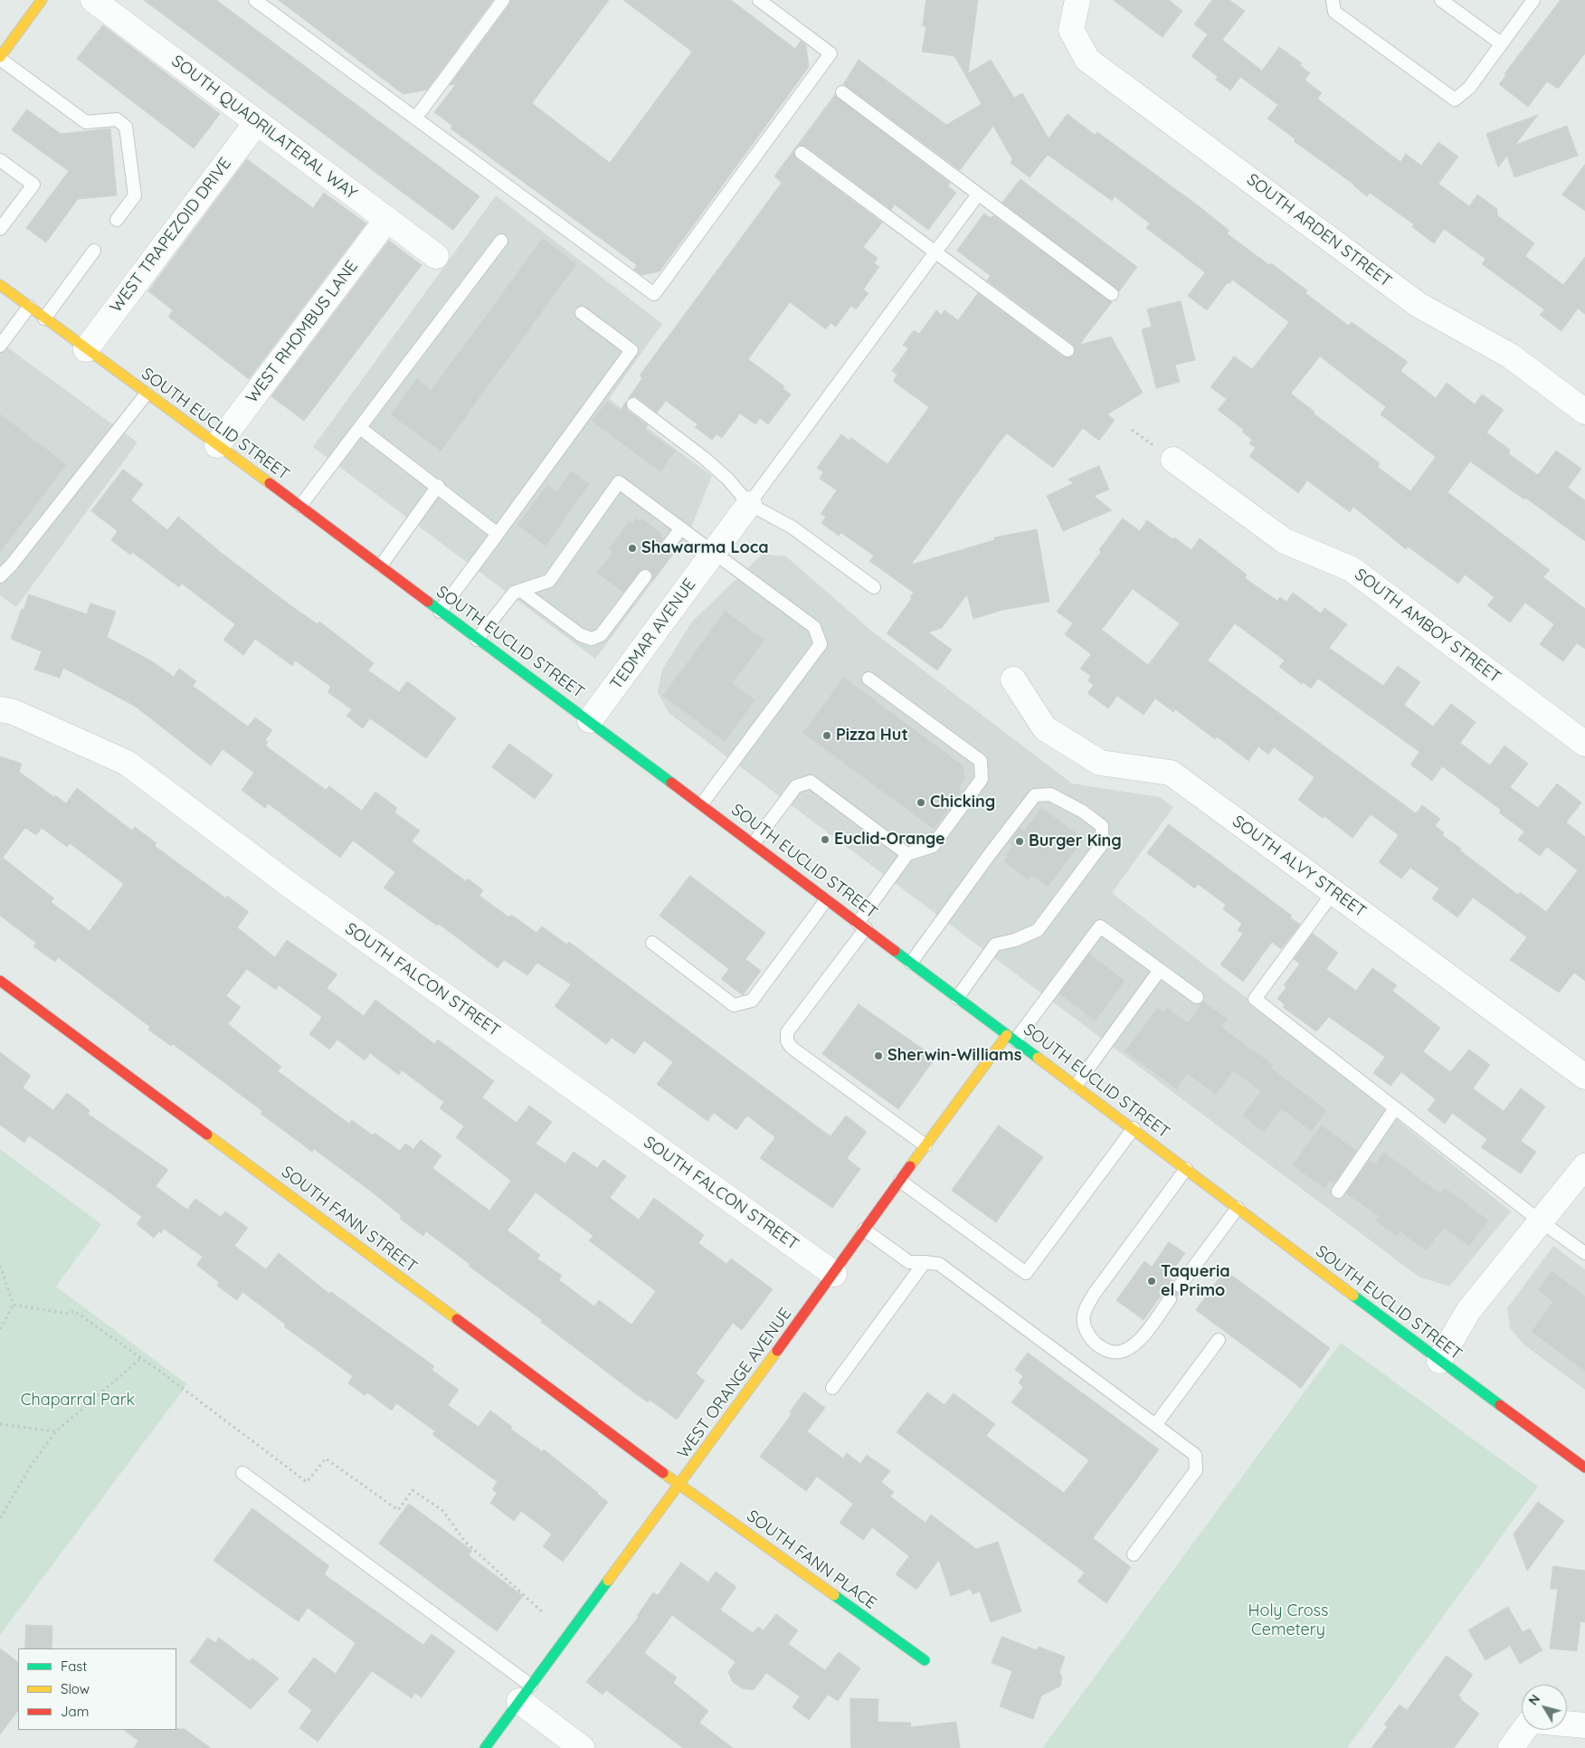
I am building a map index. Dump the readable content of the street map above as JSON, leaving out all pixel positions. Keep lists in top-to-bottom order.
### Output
{
  "streets": {
    "main road": [
      "SOUTH EUCLID STREET",
      "SOUTH FANN STREET",
      "WEST ORANGE AVENUE",
      "SOUTH FANN PLACE"
    ],
    "street": [
      "SOUTH QUADRILATERAL WAY",
      "SOUTH ARDEN STREET",
      "WEST TRAPEZOID DRIVE",
      "WEST RHOMBUS LANE",
      "SOUTH AMBOY STREET",
      "TEDMAR AVENUE",
      "SOUTH ALVY STREET",
      "SOUTH FALCON STREET"
    ]
  },
  "crossings": [
    ["SOUTH QUADRILATERAL WAY", "WEST TRAPEZOID DRIVE"],
    ["SOUTH QUADRILATERAL WAY", "WEST RHOMBUS LANE"],
    ["WEST TRAPEZOID DRIVE", "SOUTH EUCLID STREET"],
    ["WEST RHOMBUS LANE", "SOUTH EUCLID STREET"],
    ["SOUTH EUCLID STREET", "TEDMAR AVENUE"],
    ["SOUTH EUCLID STREET", "WEST ORANGE AVENUE"],
    ["SOUTH FALCON STREET", "WEST ORANGE AVENUE"],
    ["SOUTH FANN STREET", "WEST ORANGE AVENUE"],
    ["SOUTH FANN STREET", "SOUTH FANN PLACE"],
    ["WEST ORANGE AVENUE", "SOUTH FANN PLACE"]
  ],
  "parks": ["Chaparral Park", "Holy Cross Cemetery"],
  "places": [
    "Shawarma Loca",
    "Pizza Hut",
    "Chicking",
    "Euclid-Orange",
    "Burger King",
    "Sherwin-Williams",
    "Taqueria el Primo"
  ],
  "legend": ["Fast", "Slow", "Jam"],
  "north": "top left"
}
